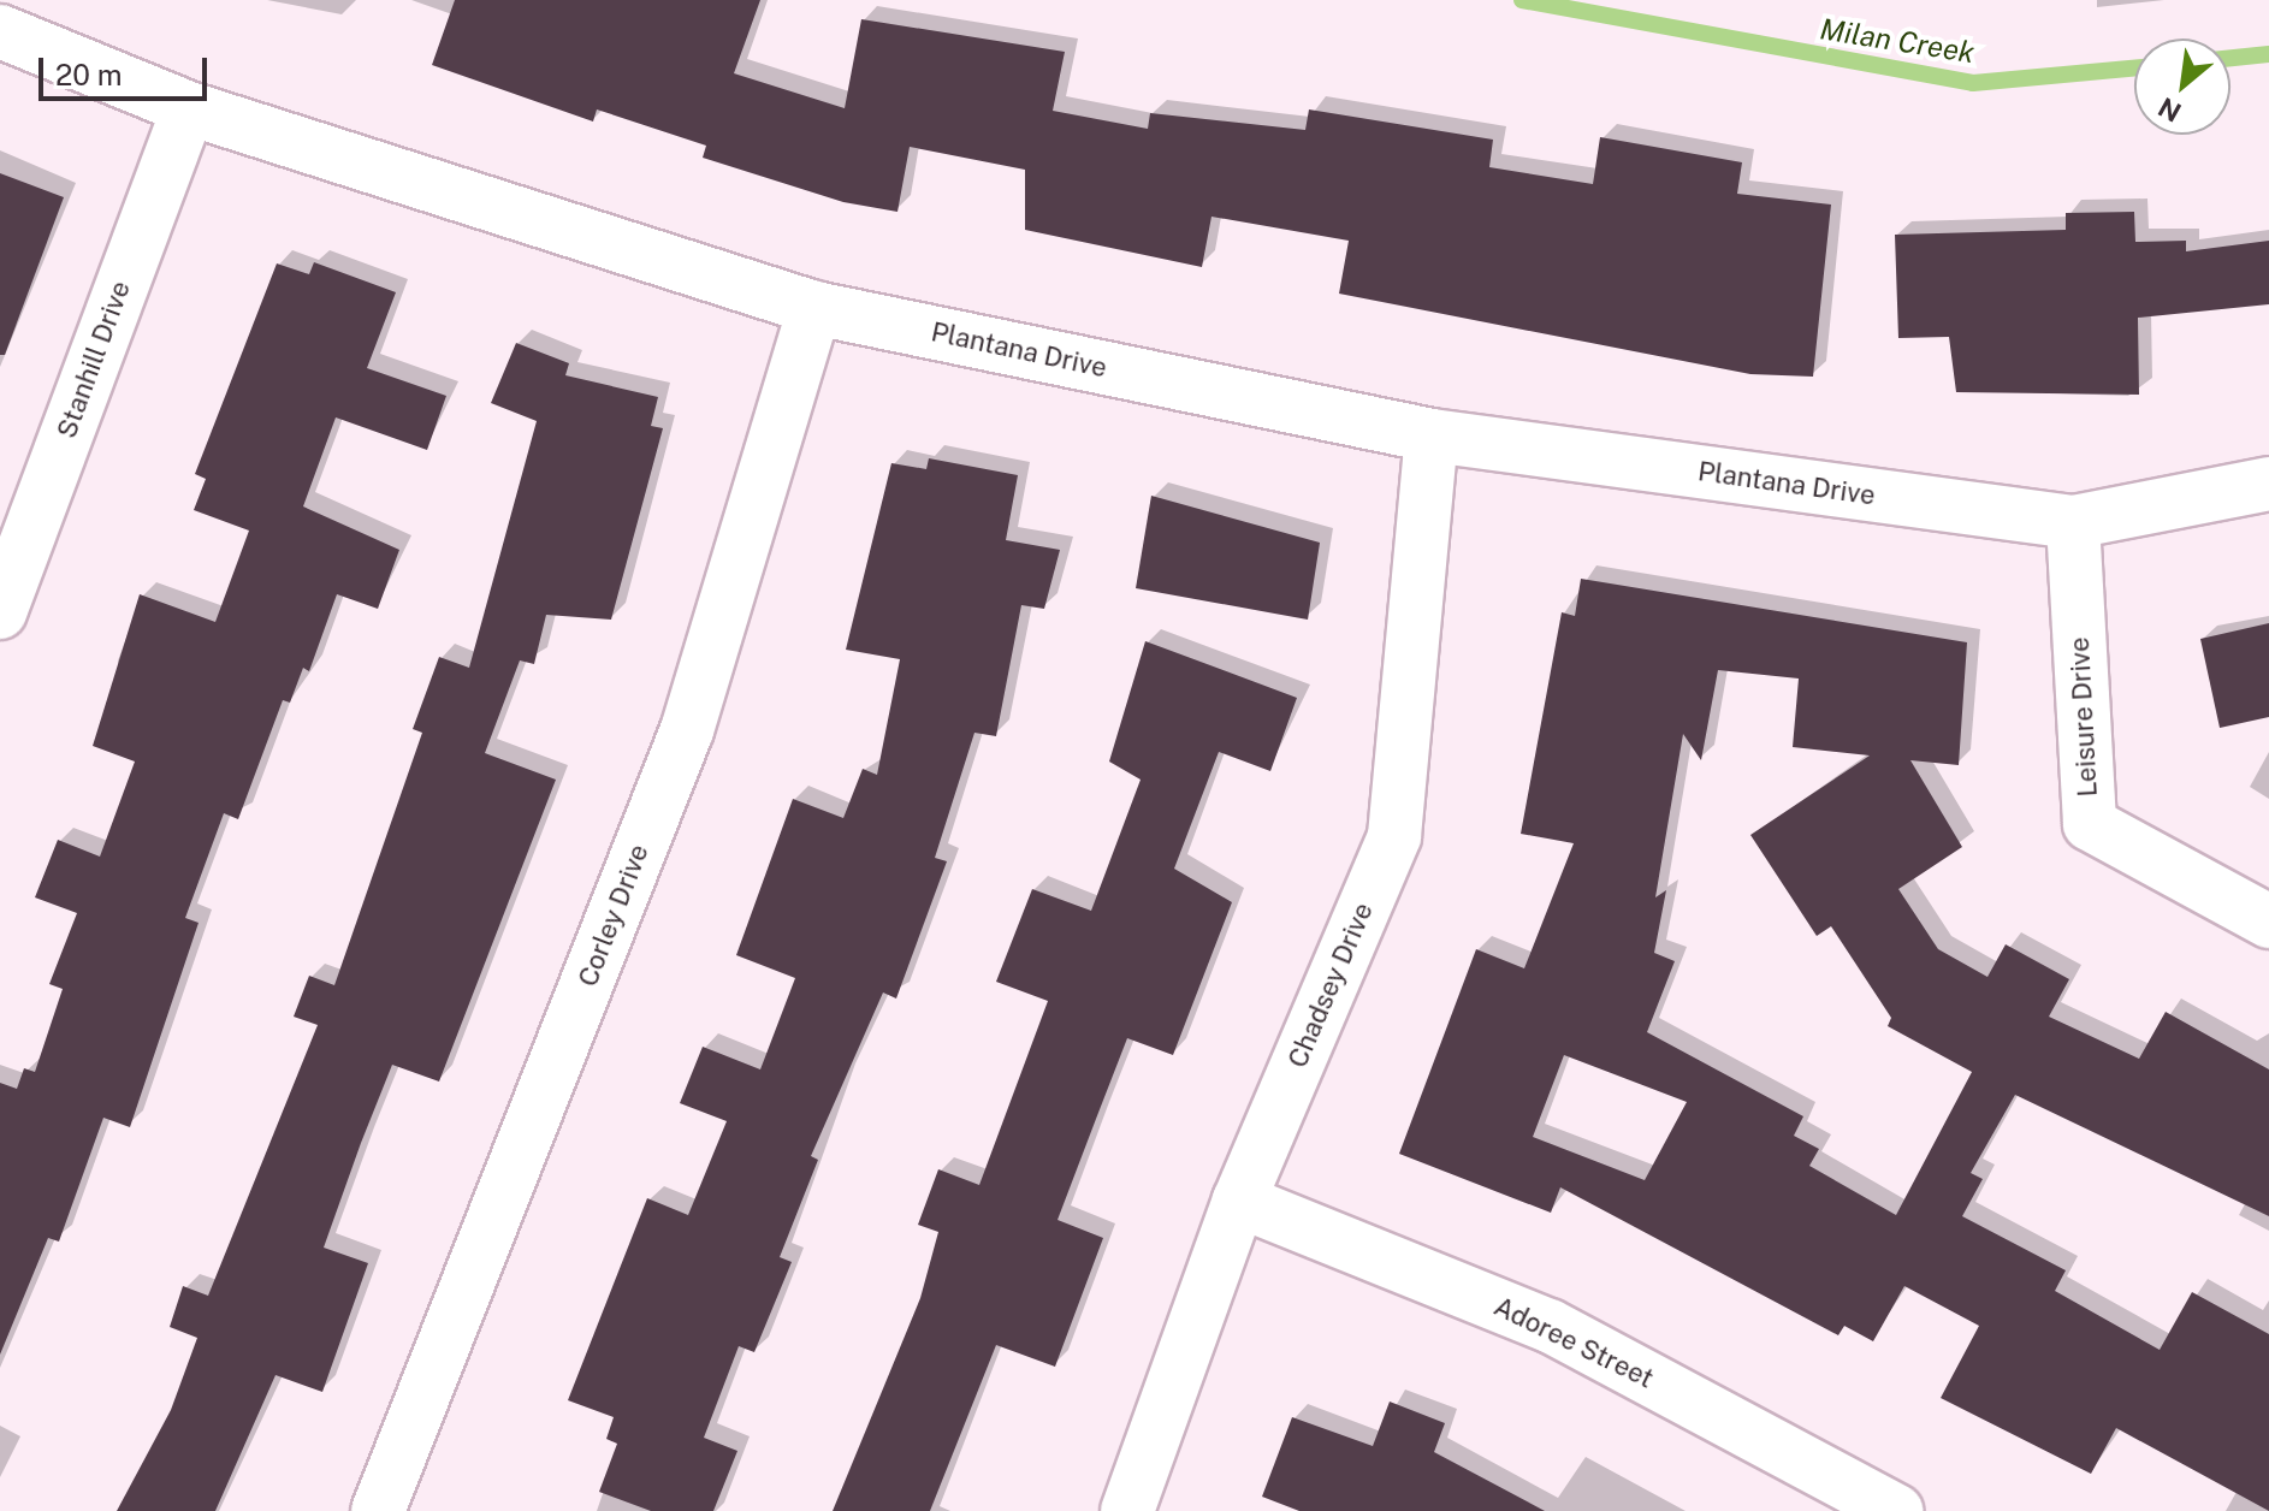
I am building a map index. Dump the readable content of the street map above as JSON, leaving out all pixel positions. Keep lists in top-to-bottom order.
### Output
{
  "streets": {
    "street": [
      "Plantana Drive",
      "Stanhill Drive",
      "Leisure Drive",
      "Corley Drive",
      "Chadsey Drive",
      "Adoree Street"
    ]
  },
  "crossings": [
    ["Plantana Drive", "Stanhill Drive"],
    ["Plantana Drive", "Leisure Drive"],
    ["Plantana Drive", "Corley Drive"],
    ["Plantana Drive", "Chadsey Drive"],
    ["Chadsey Drive", "Adoree Street"]
  ],
  "water": ["Milan Creek"],
  "scale_bar": "20 m",
  "north": "bottom left"
}
